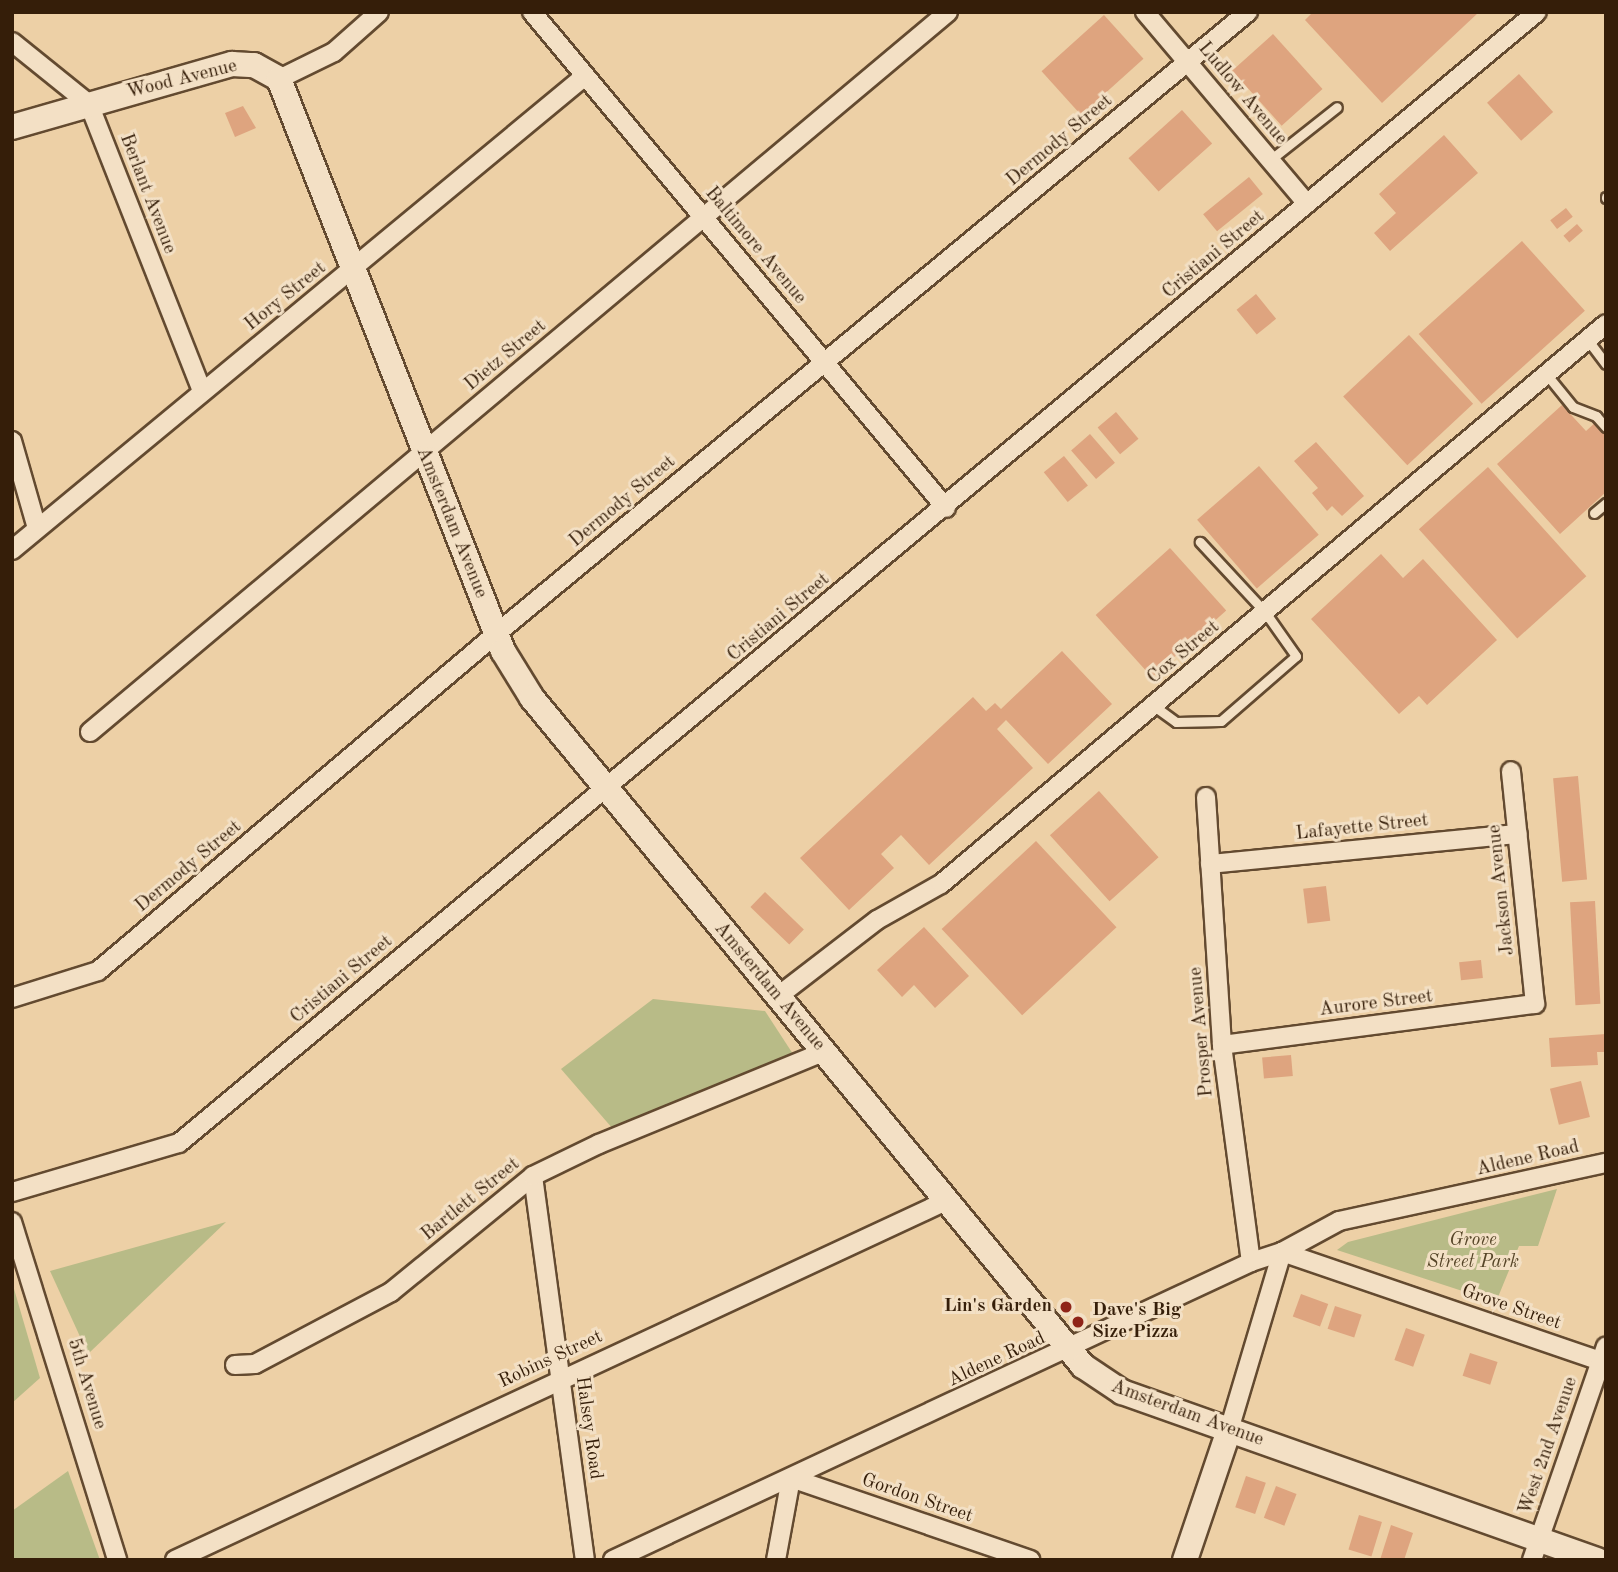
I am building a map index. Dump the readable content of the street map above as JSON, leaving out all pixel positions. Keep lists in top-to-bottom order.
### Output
{
  "streets": {
    "main road": ["Wood Avenue", "Amsterdam Avenue"],
    "street": [
      "Ludlow Avenue",
      "Dermody Street",
      "Berlant Avenue",
      "Baltimore Avenue",
      "Cristiani Street",
      "Hory Street",
      "Dietz Street",
      "Cox Street",
      "Lafayette Street",
      "Jackson Avenue",
      "Aurore Street",
      "Prosper Avenue",
      "Aldene Road",
      "Bartlett Street",
      "Grove Street",
      "Robins Street",
      "5th Avenue",
      "Halsey Road",
      "West 2nd Avenue",
      "Gordon Street"
    ]
  },
  "crossings": [
    ["Wood Avenue", "Berlant Avenue"],
    ["Wood Avenue", "Amsterdam Avenue"],
    ["Ludlow Avenue", "Dermody Street"],
    ["Ludlow Avenue", "Cristiani Street"],
    ["Dermody Street", "Baltimore Avenue"],
    ["Dermody Street", "Amsterdam Avenue"],
    ["Berlant Avenue", "Hory Street"],
    ["Baltimore Avenue", "Cristiani Street"],
    ["Baltimore Avenue", "Hory Street"],
    ["Baltimore Avenue", "Dietz Street"],
    ["Cristiani Street", "Amsterdam Avenue"],
    ["Hory Street", "Amsterdam Avenue"],
    ["Dietz Street", "Amsterdam Avenue"],
    ["Amsterdam Avenue", "Cox Street"],
    ["Amsterdam Avenue", "Aldene Road"],
    ["Amsterdam Avenue", "Bartlett Street"],
    ["Amsterdam Avenue", "Robins Street"],
    ["Amsterdam Avenue", "West 2nd Avenue"],
    ["Lafayette Street", "Jackson Avenue"],
    ["Lafayette Street", "Prosper Avenue"],
    ["Jackson Avenue", "Aurore Street"],
    ["Aurore Street", "Prosper Avenue"],
    ["Prosper Avenue", "Aldene Road"],
    ["Aldene Road", "Grove Street"],
    ["Aldene Road", "Gordon Street"],
    ["Bartlett Street", "Halsey Road"],
    ["Grove Street", "West 2nd Avenue"],
    ["Robins Street", "Halsey Road"]
  ],
  "parks": ["Grove Street Park"],
  "places": ["Lin's Garden", "Dave's Big Size Pizza"]
}
